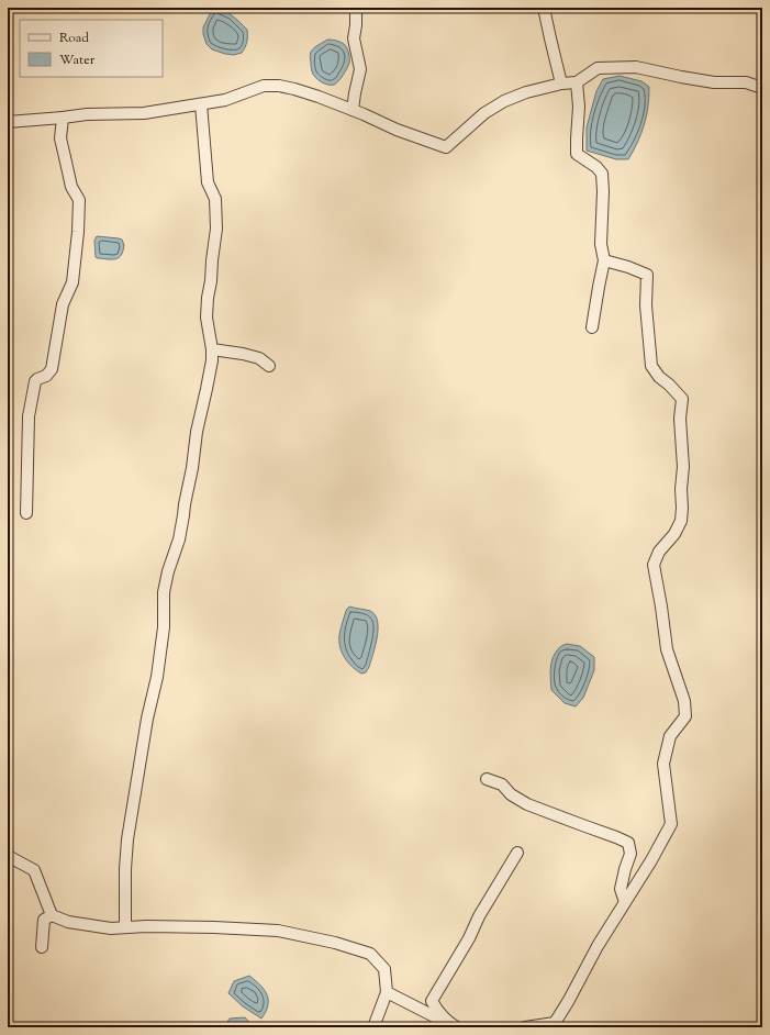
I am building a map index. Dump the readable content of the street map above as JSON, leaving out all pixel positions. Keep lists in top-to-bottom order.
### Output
{
  "legend": ["Road", "Water"]
}
